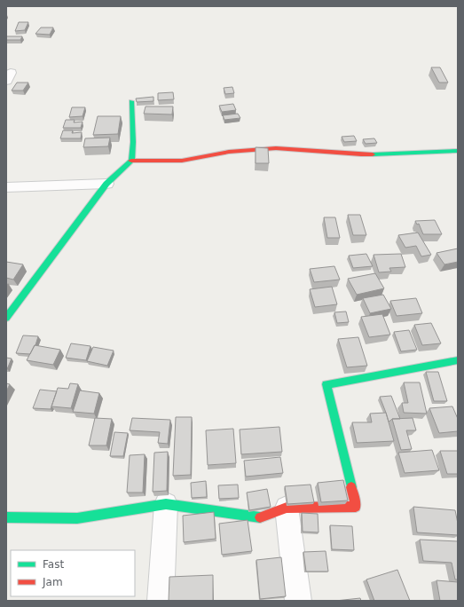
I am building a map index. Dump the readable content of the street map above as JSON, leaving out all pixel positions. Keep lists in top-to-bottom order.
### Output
{
  "legend": ["Fast", "Jam"]
}
